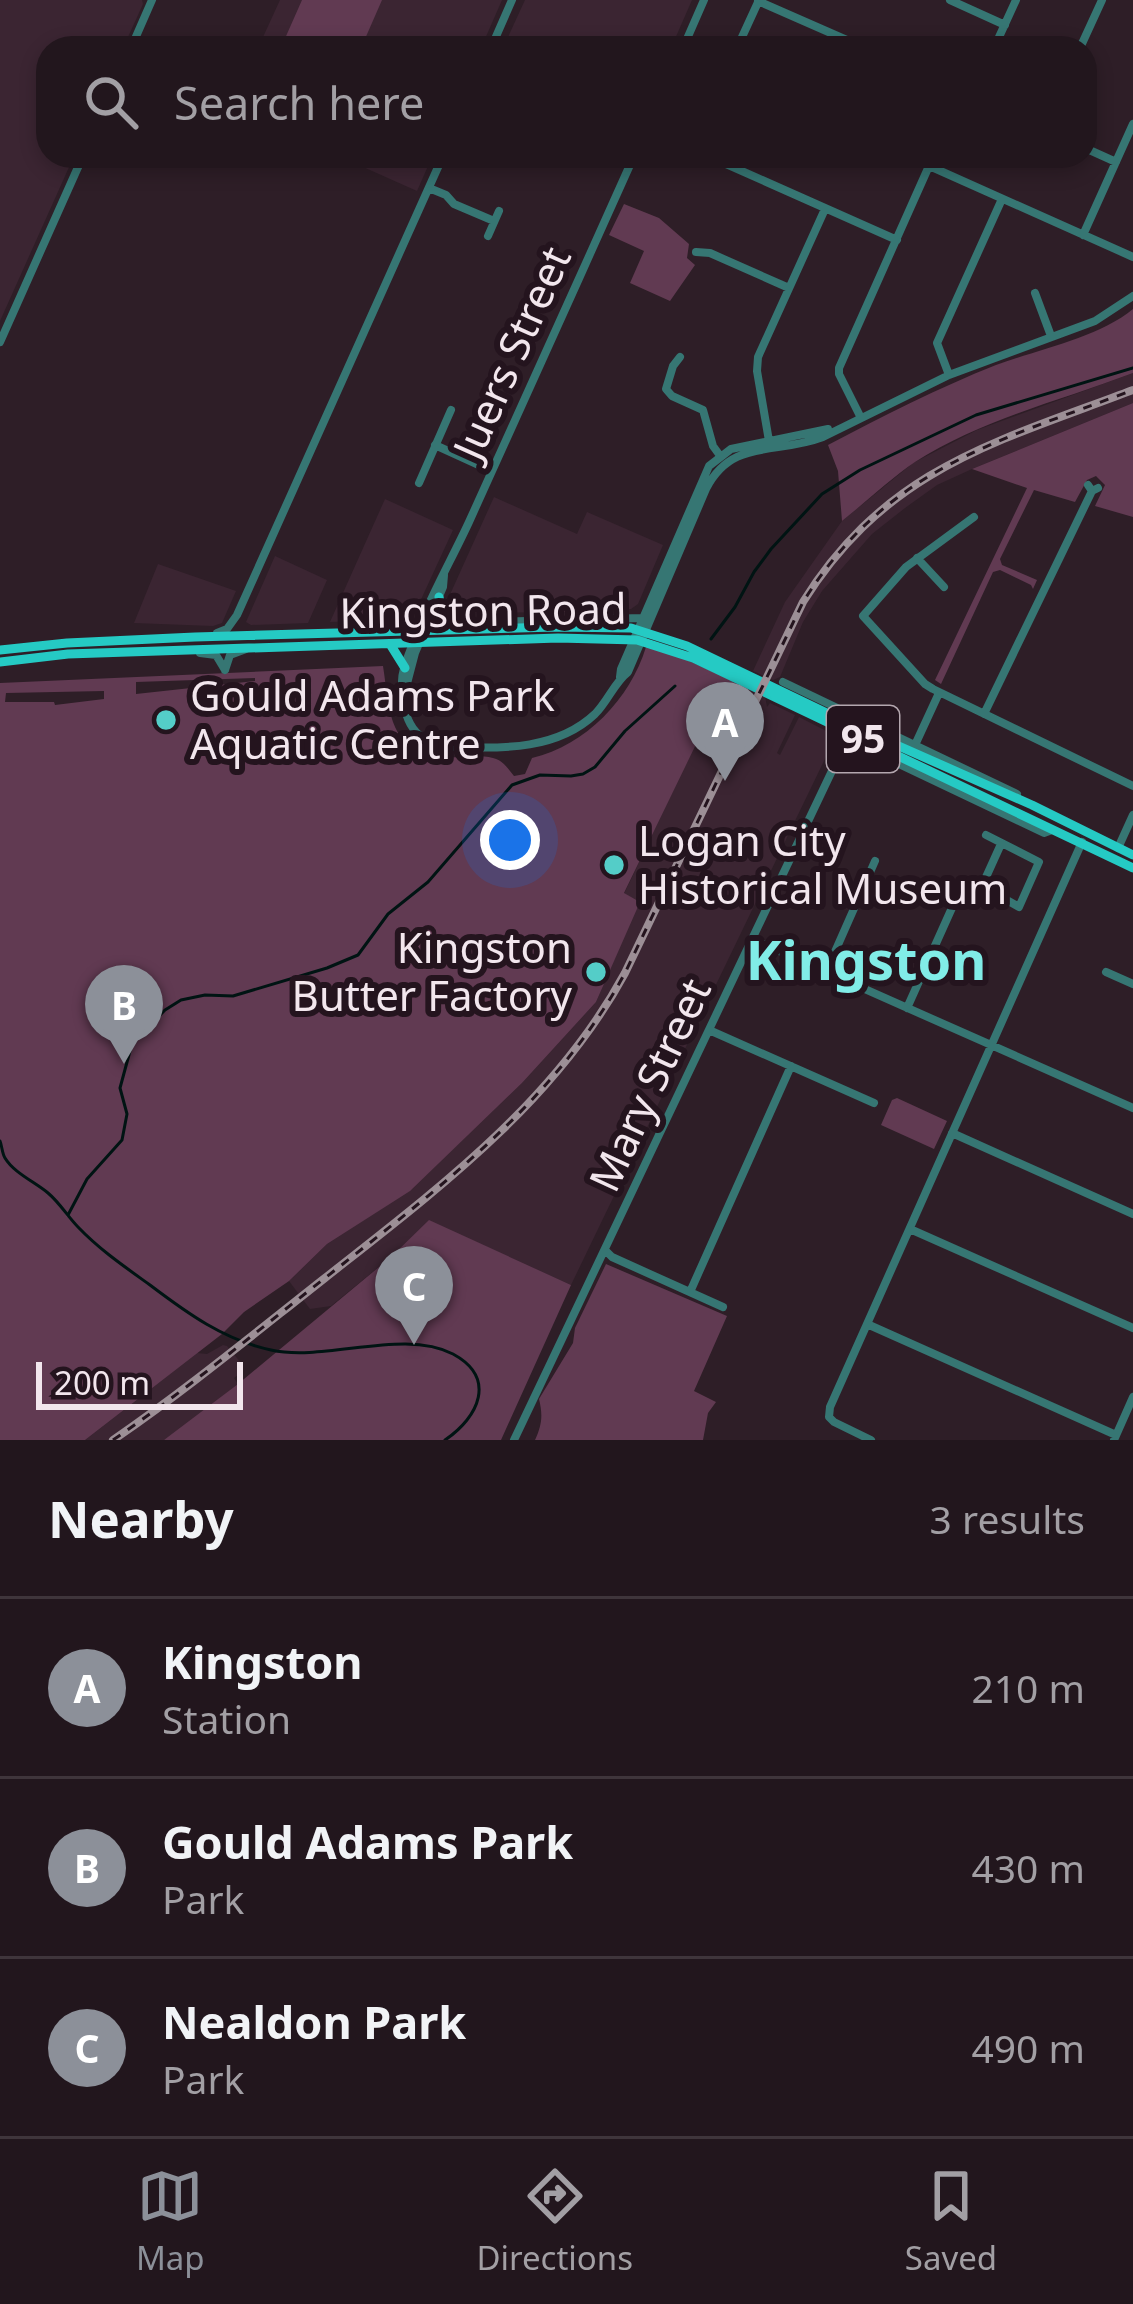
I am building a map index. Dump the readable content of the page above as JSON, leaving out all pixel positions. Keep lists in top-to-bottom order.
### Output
{
  "streets": {
    "main road": ["Kingston Road", "95"],
    "street": ["Juers Street", "Mary Street"]
  },
  "crossings": [
    ["Juers Street", "Kingston Road"],
    ["Kingston Road", "Mary Street"]
  ],
  "districts": ["Kingston"],
  "places": ["Gould Adams Park Aquatic Centre", "Logan City Historical Museum", "Kingston Butter Factory"],
  "scale_bar": "200 m",
  "page": {
    "search": "Search here",
    "pins": ["A", "B", "C"],
    "scale": "200 m",
    "heading": ["Nearby", "3 results"],
    "list": [
      {
        "mark": "A",
        "name": "Kingston",
        "note": "Station",
        "value": "210 m"
      },
      {
        "mark": "B",
        "name": "Gould Adams Park",
        "note": "Park",
        "value": "430 m"
      },
      {
        "mark": "C",
        "name": "Nealdon Park",
        "note": "Park",
        "value": "490 m"
      }
    ],
    "nav": ["Map", "Directions", "Saved"]
  }
}
